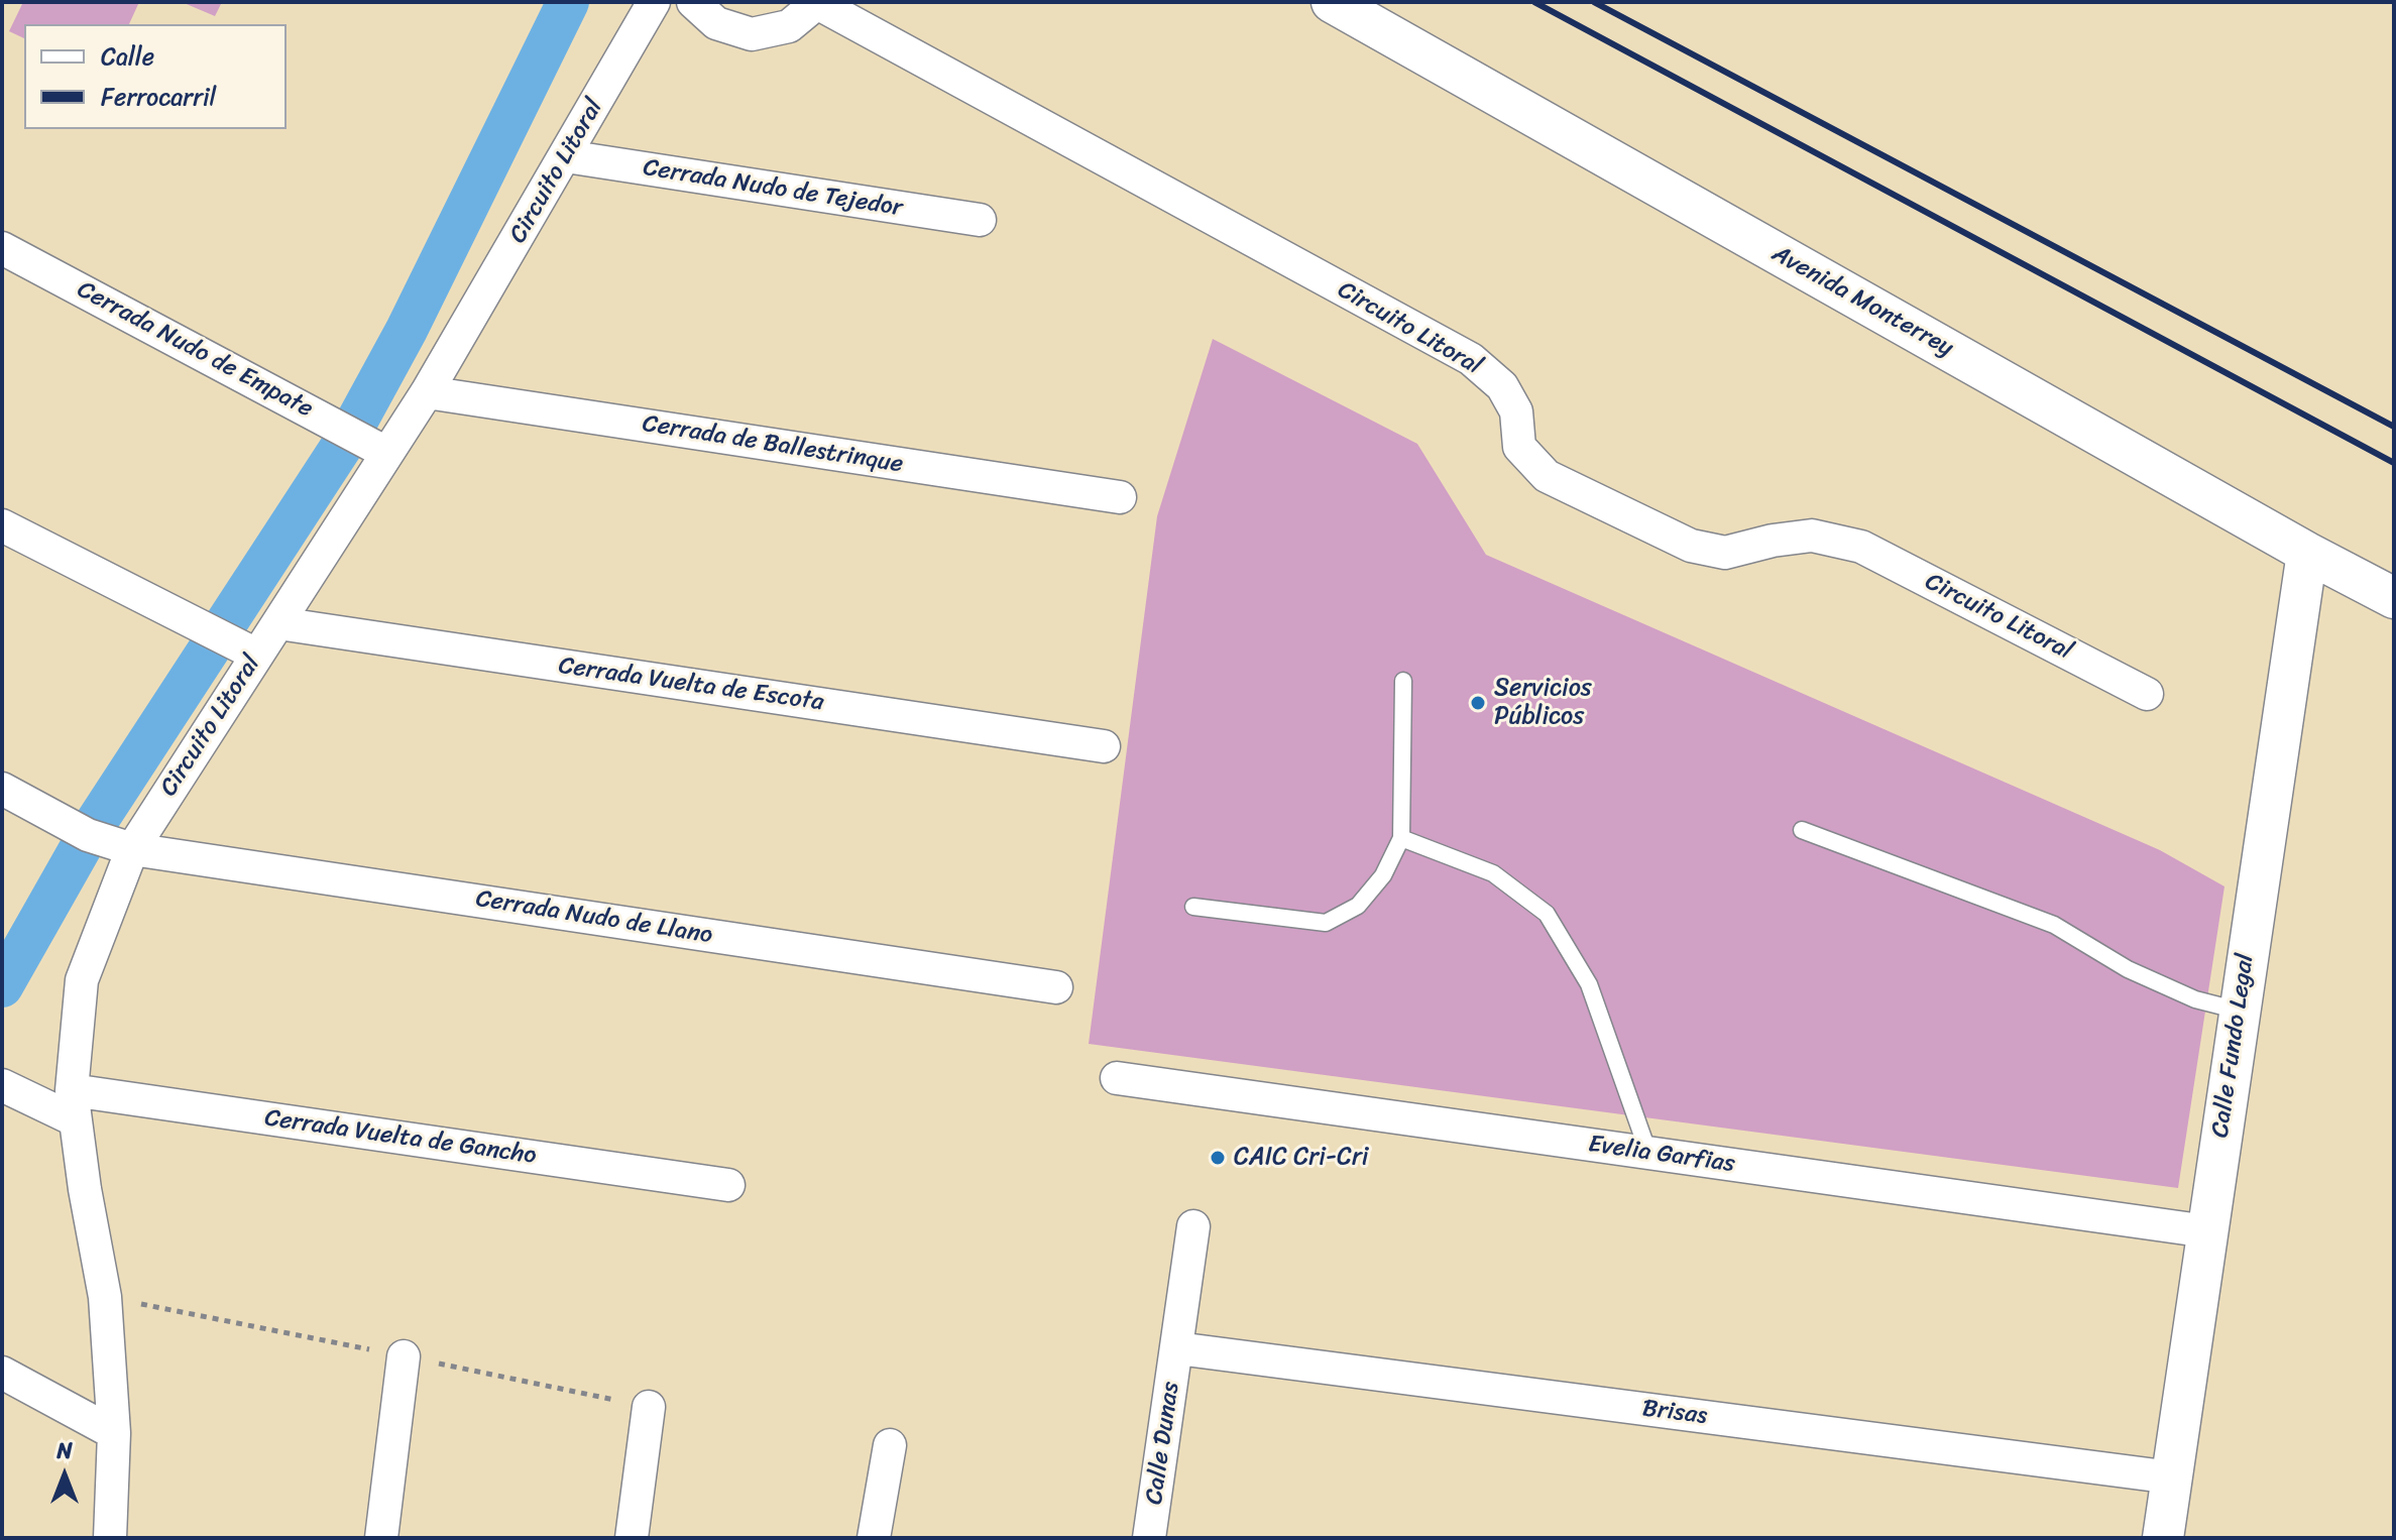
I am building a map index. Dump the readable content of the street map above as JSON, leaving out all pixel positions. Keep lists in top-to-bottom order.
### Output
{
  "streets": {
    "street": [
      "Circuito Litoral",
      "Cerrada Nudo de Tejedor",
      "Avenida Monterrey",
      "Cerrada Nudo de Empate",
      "Cerrada de Ballestrinque",
      "Cerrada Vuelta de Escota",
      "Cerrada Nudo de Llano",
      "Calle Fundo Legal",
      "Cerrada Vuelta de Gancho",
      "Evelia Garfias",
      "Brisas",
      "Calle Dunas"
    ]
  },
  "crossings": [
    ["Circuito Litoral", "Cerrada Nudo de Tejedor"],
    ["Circuito Litoral", "Cerrada Nudo de Empate"],
    ["Circuito Litoral", "Cerrada de Ballestrinque"],
    ["Circuito Litoral", "Cerrada Vuelta de Escota"],
    ["Circuito Litoral", "Cerrada Nudo de Llano"],
    ["Circuito Litoral", "Cerrada Vuelta de Gancho"],
    ["Avenida Monterrey", "Calle Fundo Legal"],
    ["Calle Fundo Legal", "Evelia Garfias"],
    ["Calle Fundo Legal", "Brisas"],
    ["Brisas", "Calle Dunas"]
  ],
  "places": ["Servicios Públicos", "CAIC Cri-Cri"],
  "legend": ["Calle", "Ferrocarril"],
  "north": "top"
}
